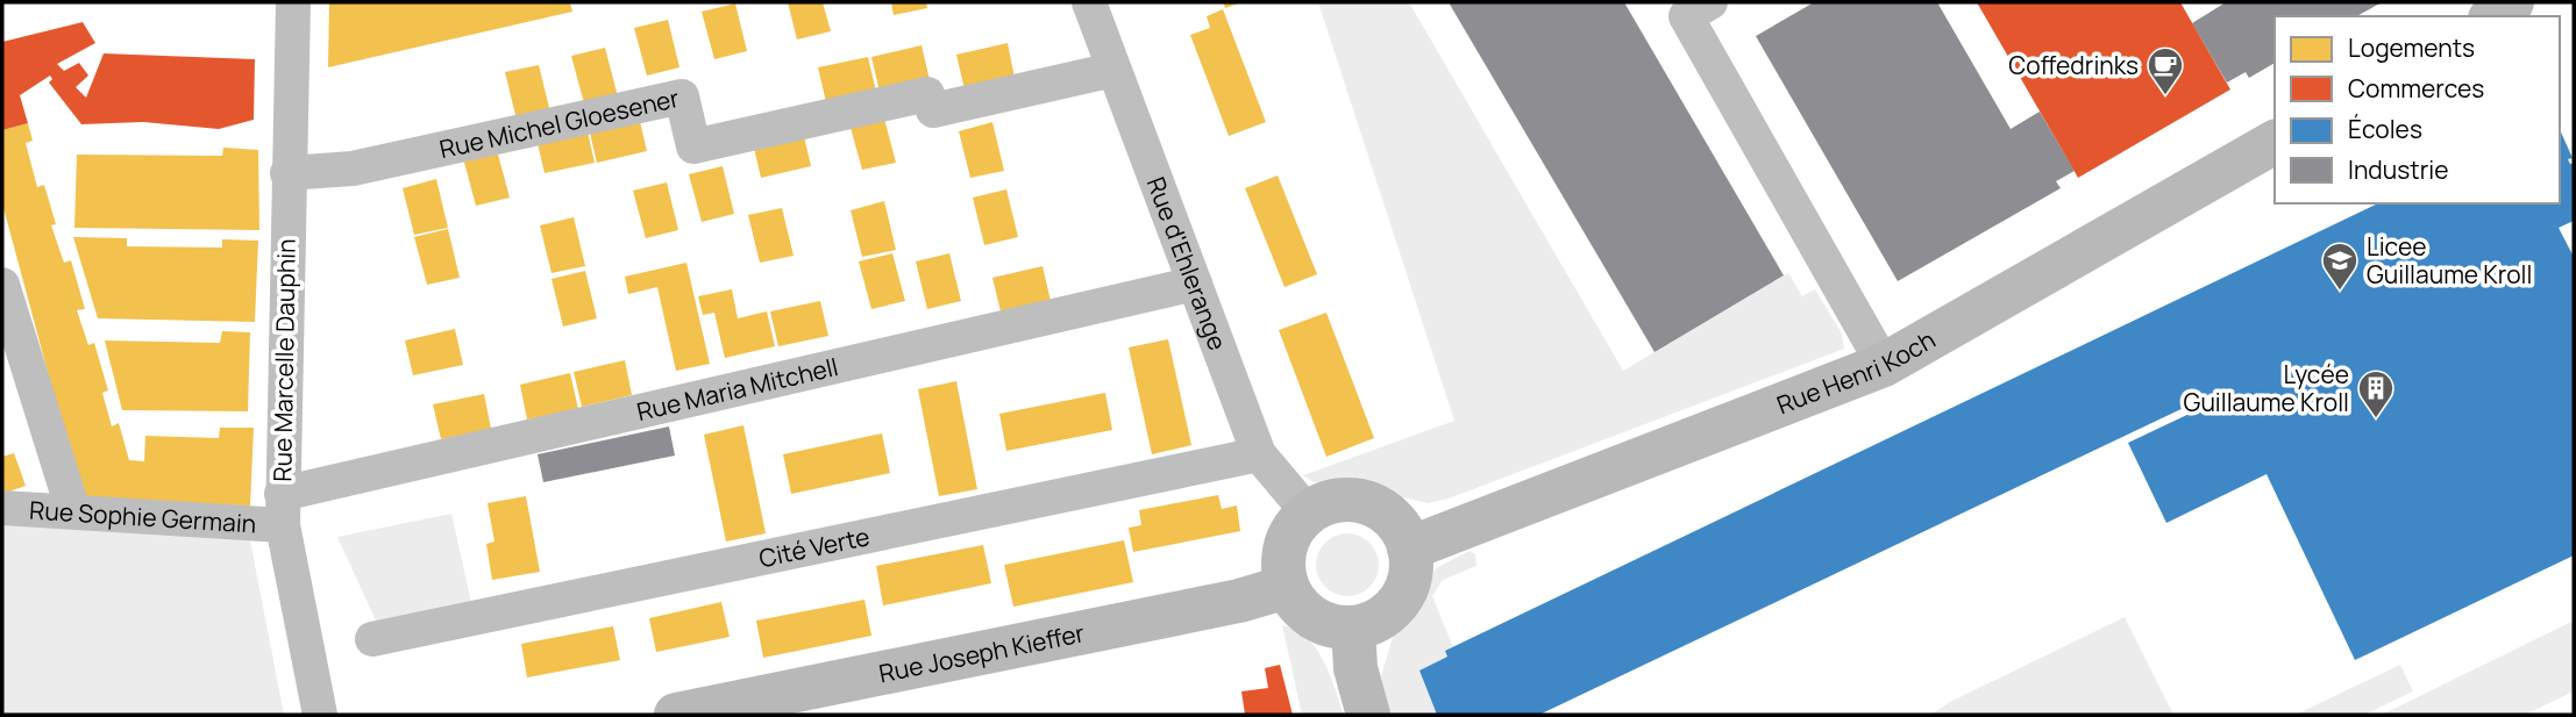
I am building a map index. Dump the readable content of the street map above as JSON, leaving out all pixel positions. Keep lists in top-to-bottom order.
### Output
{
  "streets": {
    "main road": ["Rue Henri Koch", "Rue Joseph Kieffer"],
    "street": [
      "Rue Michel Gloesener",
      "Rue d'Ehlerange",
      "Rue Marcelle Dauphin",
      "Rue Maria Mitchell",
      "Rue Sophie Germain",
      "Cité Verte"
    ]
  },
  "crossings": [
    ["Rue Michel Gloesener", "Rue d'Ehlerange"],
    ["Rue Michel Gloesener", "Rue Marcelle Dauphin"],
    ["Rue d'Ehlerange", "Rue Henri Koch"],
    ["Rue d'Ehlerange", "Rue Maria Mitchell"],
    ["Rue d'Ehlerange", "Cité Verte"],
    ["Rue d'Ehlerange", "Rue Joseph Kieffer"],
    ["Rue Marcelle Dauphin", "Rue Maria Mitchell"],
    ["Rue Marcelle Dauphin", "Rue Sophie Germain"],
    ["Rue Henri Koch", "Rue Joseph Kieffer"],
    ["Rue Maria Mitchell", "Rue Sophie Germain"]
  ],
  "places": {
    "cafe": ["Coffedrinks"],
    "school or university": ["Licee Guillaume Kroll"],
    "building": ["Lycée Guillaume Kroll"]
  },
  "legend": [
    "Logements",
    "Commerces",
    "Écoles",
    "Industrie"
  ]
}
